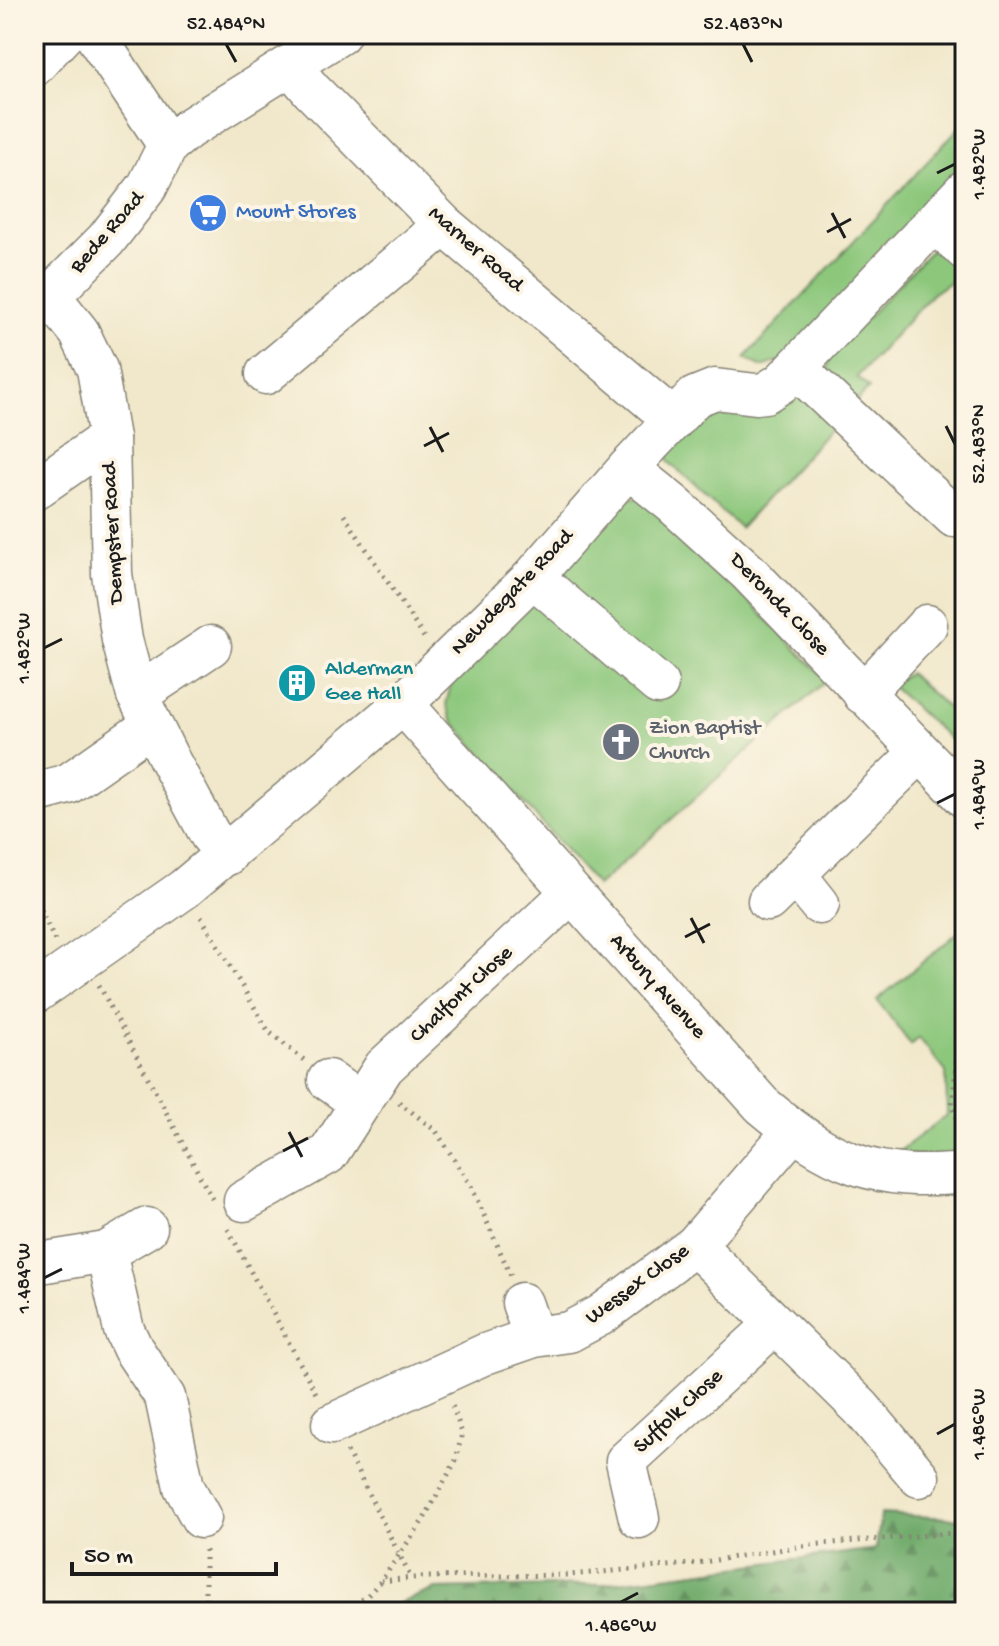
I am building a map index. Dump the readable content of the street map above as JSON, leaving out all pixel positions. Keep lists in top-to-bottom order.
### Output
{
  "streets": {
    "street": [
      "Bede Road",
      "Marner Road",
      "Dempster Road",
      "Newdegate Road",
      "Deronda Close",
      "Arbury Avenue",
      "Chalfont Close",
      "Wessex Close",
      "Suffolk Close"
    ]
  },
  "crossings": [
    ["Bede Road", "Dempster Road"],
    ["Marner Road", "Newdegate Road"],
    ["Dempster Road", "Newdegate Road"],
    ["Newdegate Road", "Deronda Close"],
    ["Newdegate Road", "Arbury Avenue"],
    ["Arbury Avenue", "Chalfont Close"],
    ["Arbury Avenue", "Wessex Close"]
  ],
  "places": {
    "supermarket": ["Mount Stores"],
    "building": ["Alderman Gee Hall"],
    "church": ["Zion Baptist Church"]
  },
  "scale_bar": "50 m",
  "coordinates": [
    "52.484°N",
    "52.483°N",
    "1.482°W",
    "1.484°W",
    "1.486°W"
  ]
}
